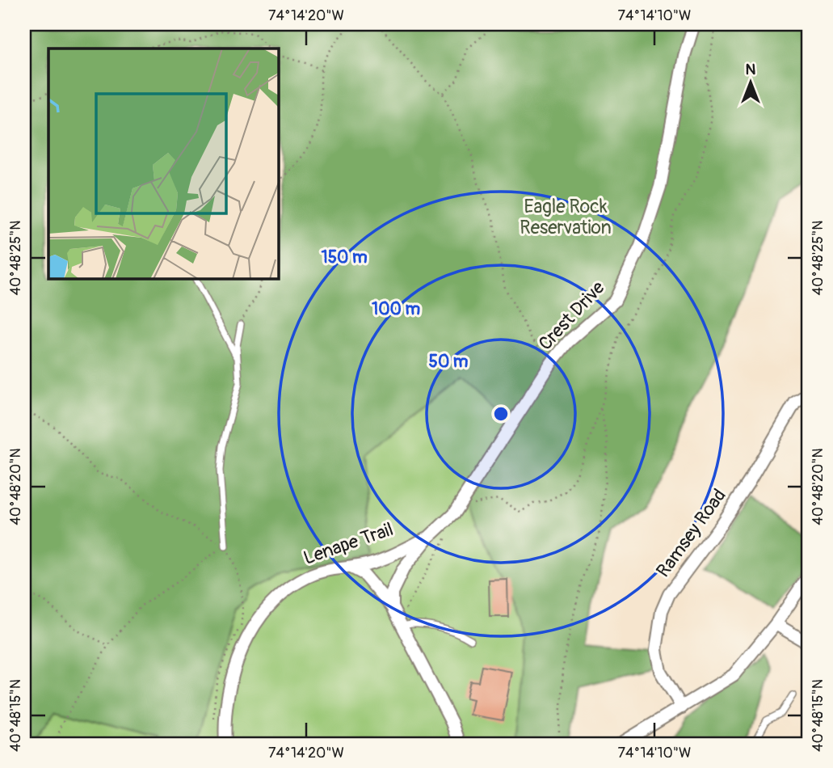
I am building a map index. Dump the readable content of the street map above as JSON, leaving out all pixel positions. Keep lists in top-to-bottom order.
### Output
{
  "streets": {
    "street": ["Crest Drive", "Ramsey Road"]
  },
  "parks": ["Eagle Rock Reservation"],
  "north": "top",
  "coordinates": [
    "74°14'20\"W",
    "74°14'10\"W",
    "40°48'25\"N",
    "40°48'20\"N",
    "40°48'15\"N"
  ],
  "rings": ["150 m", "100 m", "50 m"]
}
